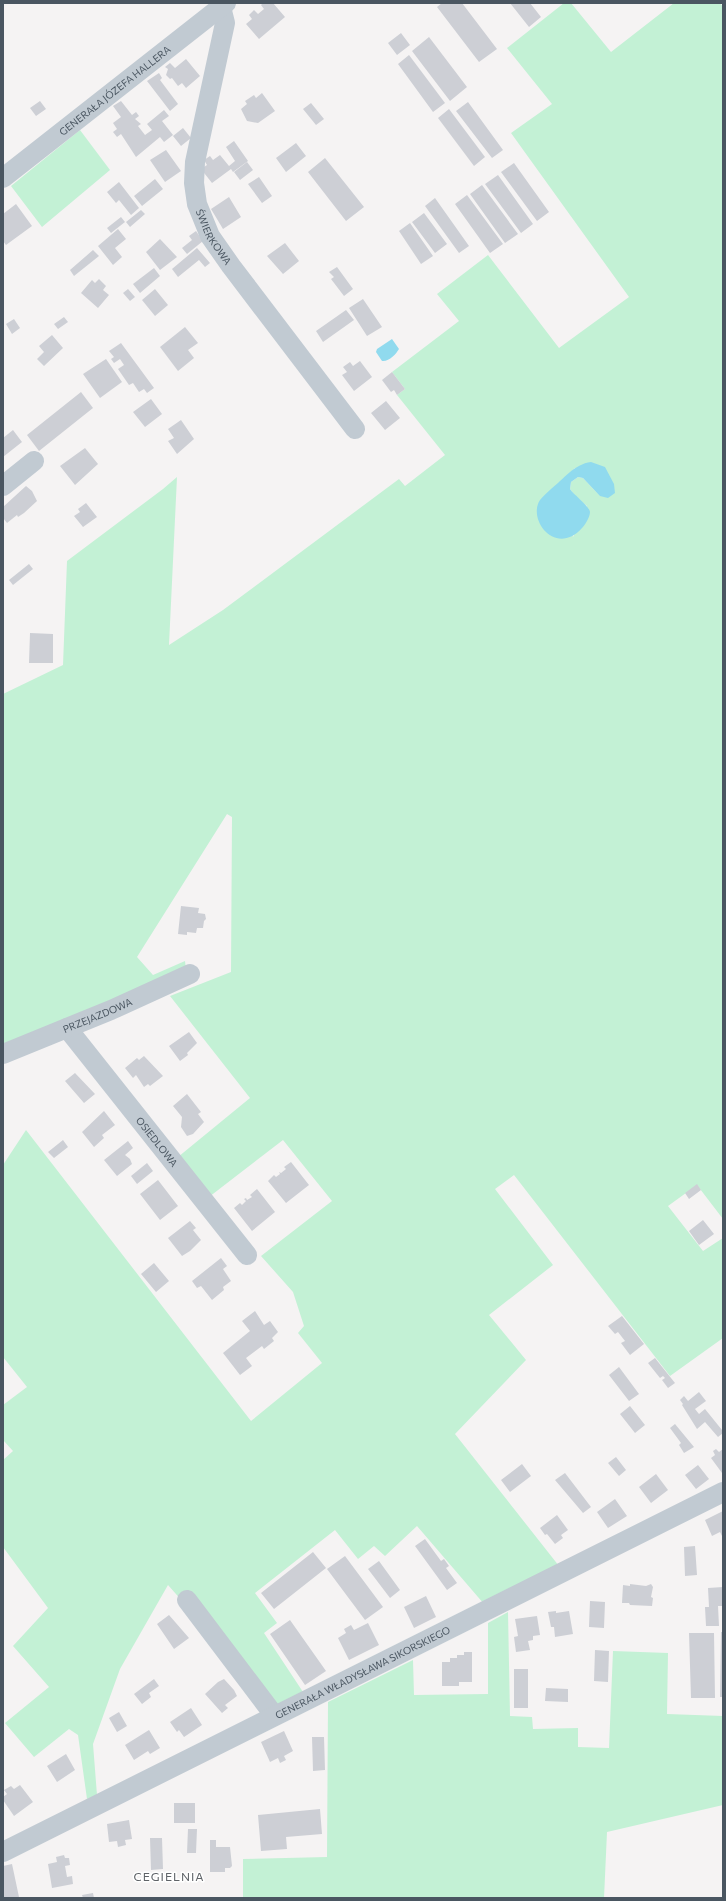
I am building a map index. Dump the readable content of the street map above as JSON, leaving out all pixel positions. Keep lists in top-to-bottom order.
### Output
{
  "streets": {
    "street": [
      "GENERAŁA JÓZEFA HALLERA",
      "ŚWIERKOWA",
      "PRZEJAZDOWA",
      "OSIEDLOWA",
      "GENERAŁA WŁADYSŁAWA SIKORSKIEGO"
    ]
  },
  "crossings": [
    ["GENERAŁA JÓZEFA HALLERA", "ŚWIERKOWA"],
    ["PRZEJAZDOWA", "OSIEDLOWA"]
  ],
  "districts": ["CEGIELNIA"]
}
